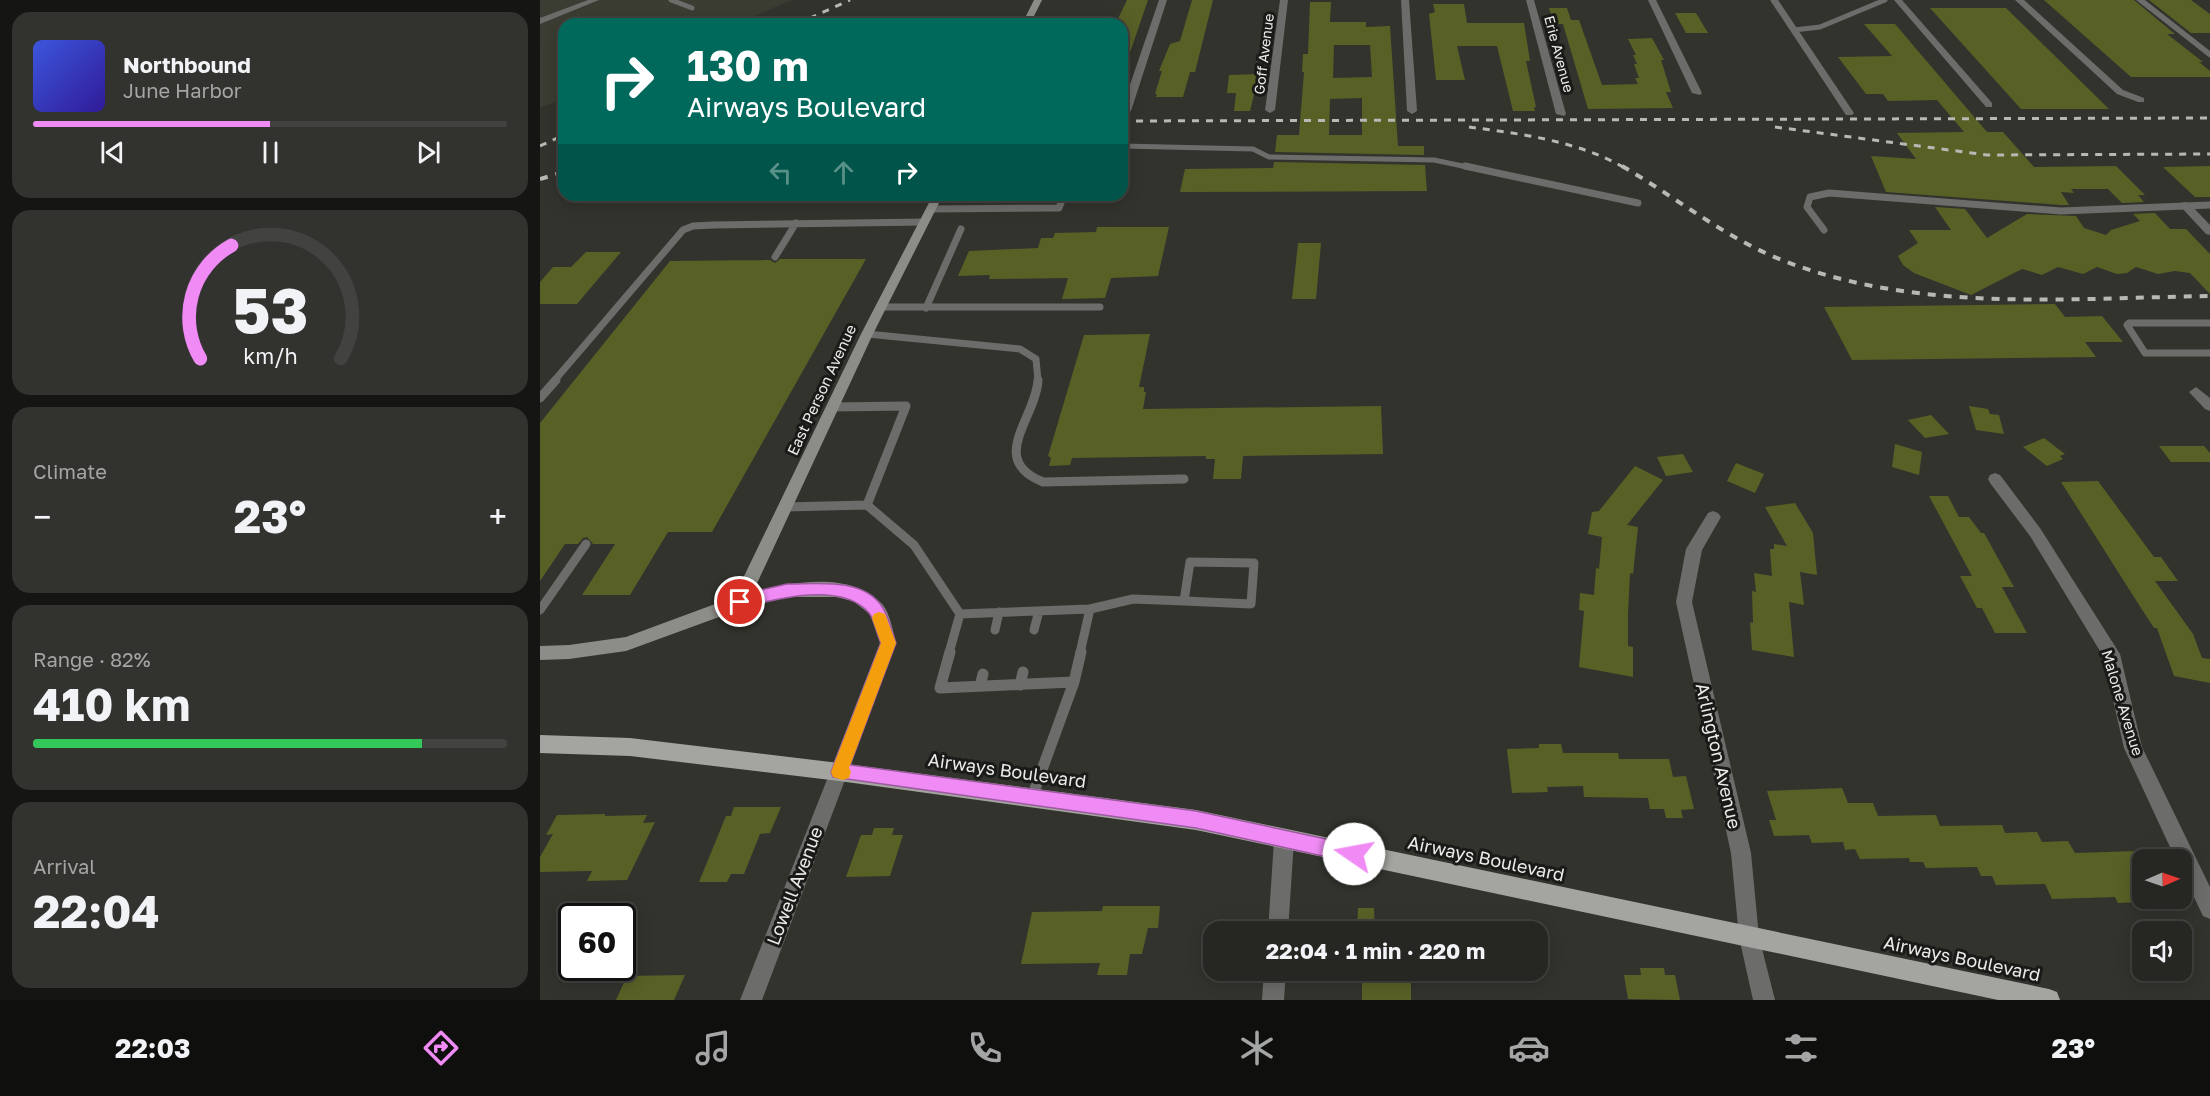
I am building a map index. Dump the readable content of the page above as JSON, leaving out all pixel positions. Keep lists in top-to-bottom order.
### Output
{
  "streets": {
    "main road": ["East Person Avenue", "Airways Boulevard"],
    "street": [
      "Goff Avenue",
      "Erie Avenue",
      "Malone Avenue",
      "Arlington Avenue",
      "Lowell Avenue"
    ]
  },
  "crossings": [
    ["Arlington Avenue", "Airways Boulevard"],
    ["Airways Boulevard", "Lowell Avenue"]
  ],
  "north": "right",
  "page": {
    "turn": ["130 m", "Airways Boulevard"],
    "song": ["Northbound", "June Harbor"],
    "tile": [
      "Climate",
      ["Range · 82%", "410 km"],
      ["Arrival", "22:04"]
    ],
    "heat": ["−", "23°", "+"],
    "limit": "60",
    "trip": "22:04 · 1 min · 220 m",
    "tabs": ["22:03", "23°"],
    "gauge": ["53", "km/h"]
  }
}
